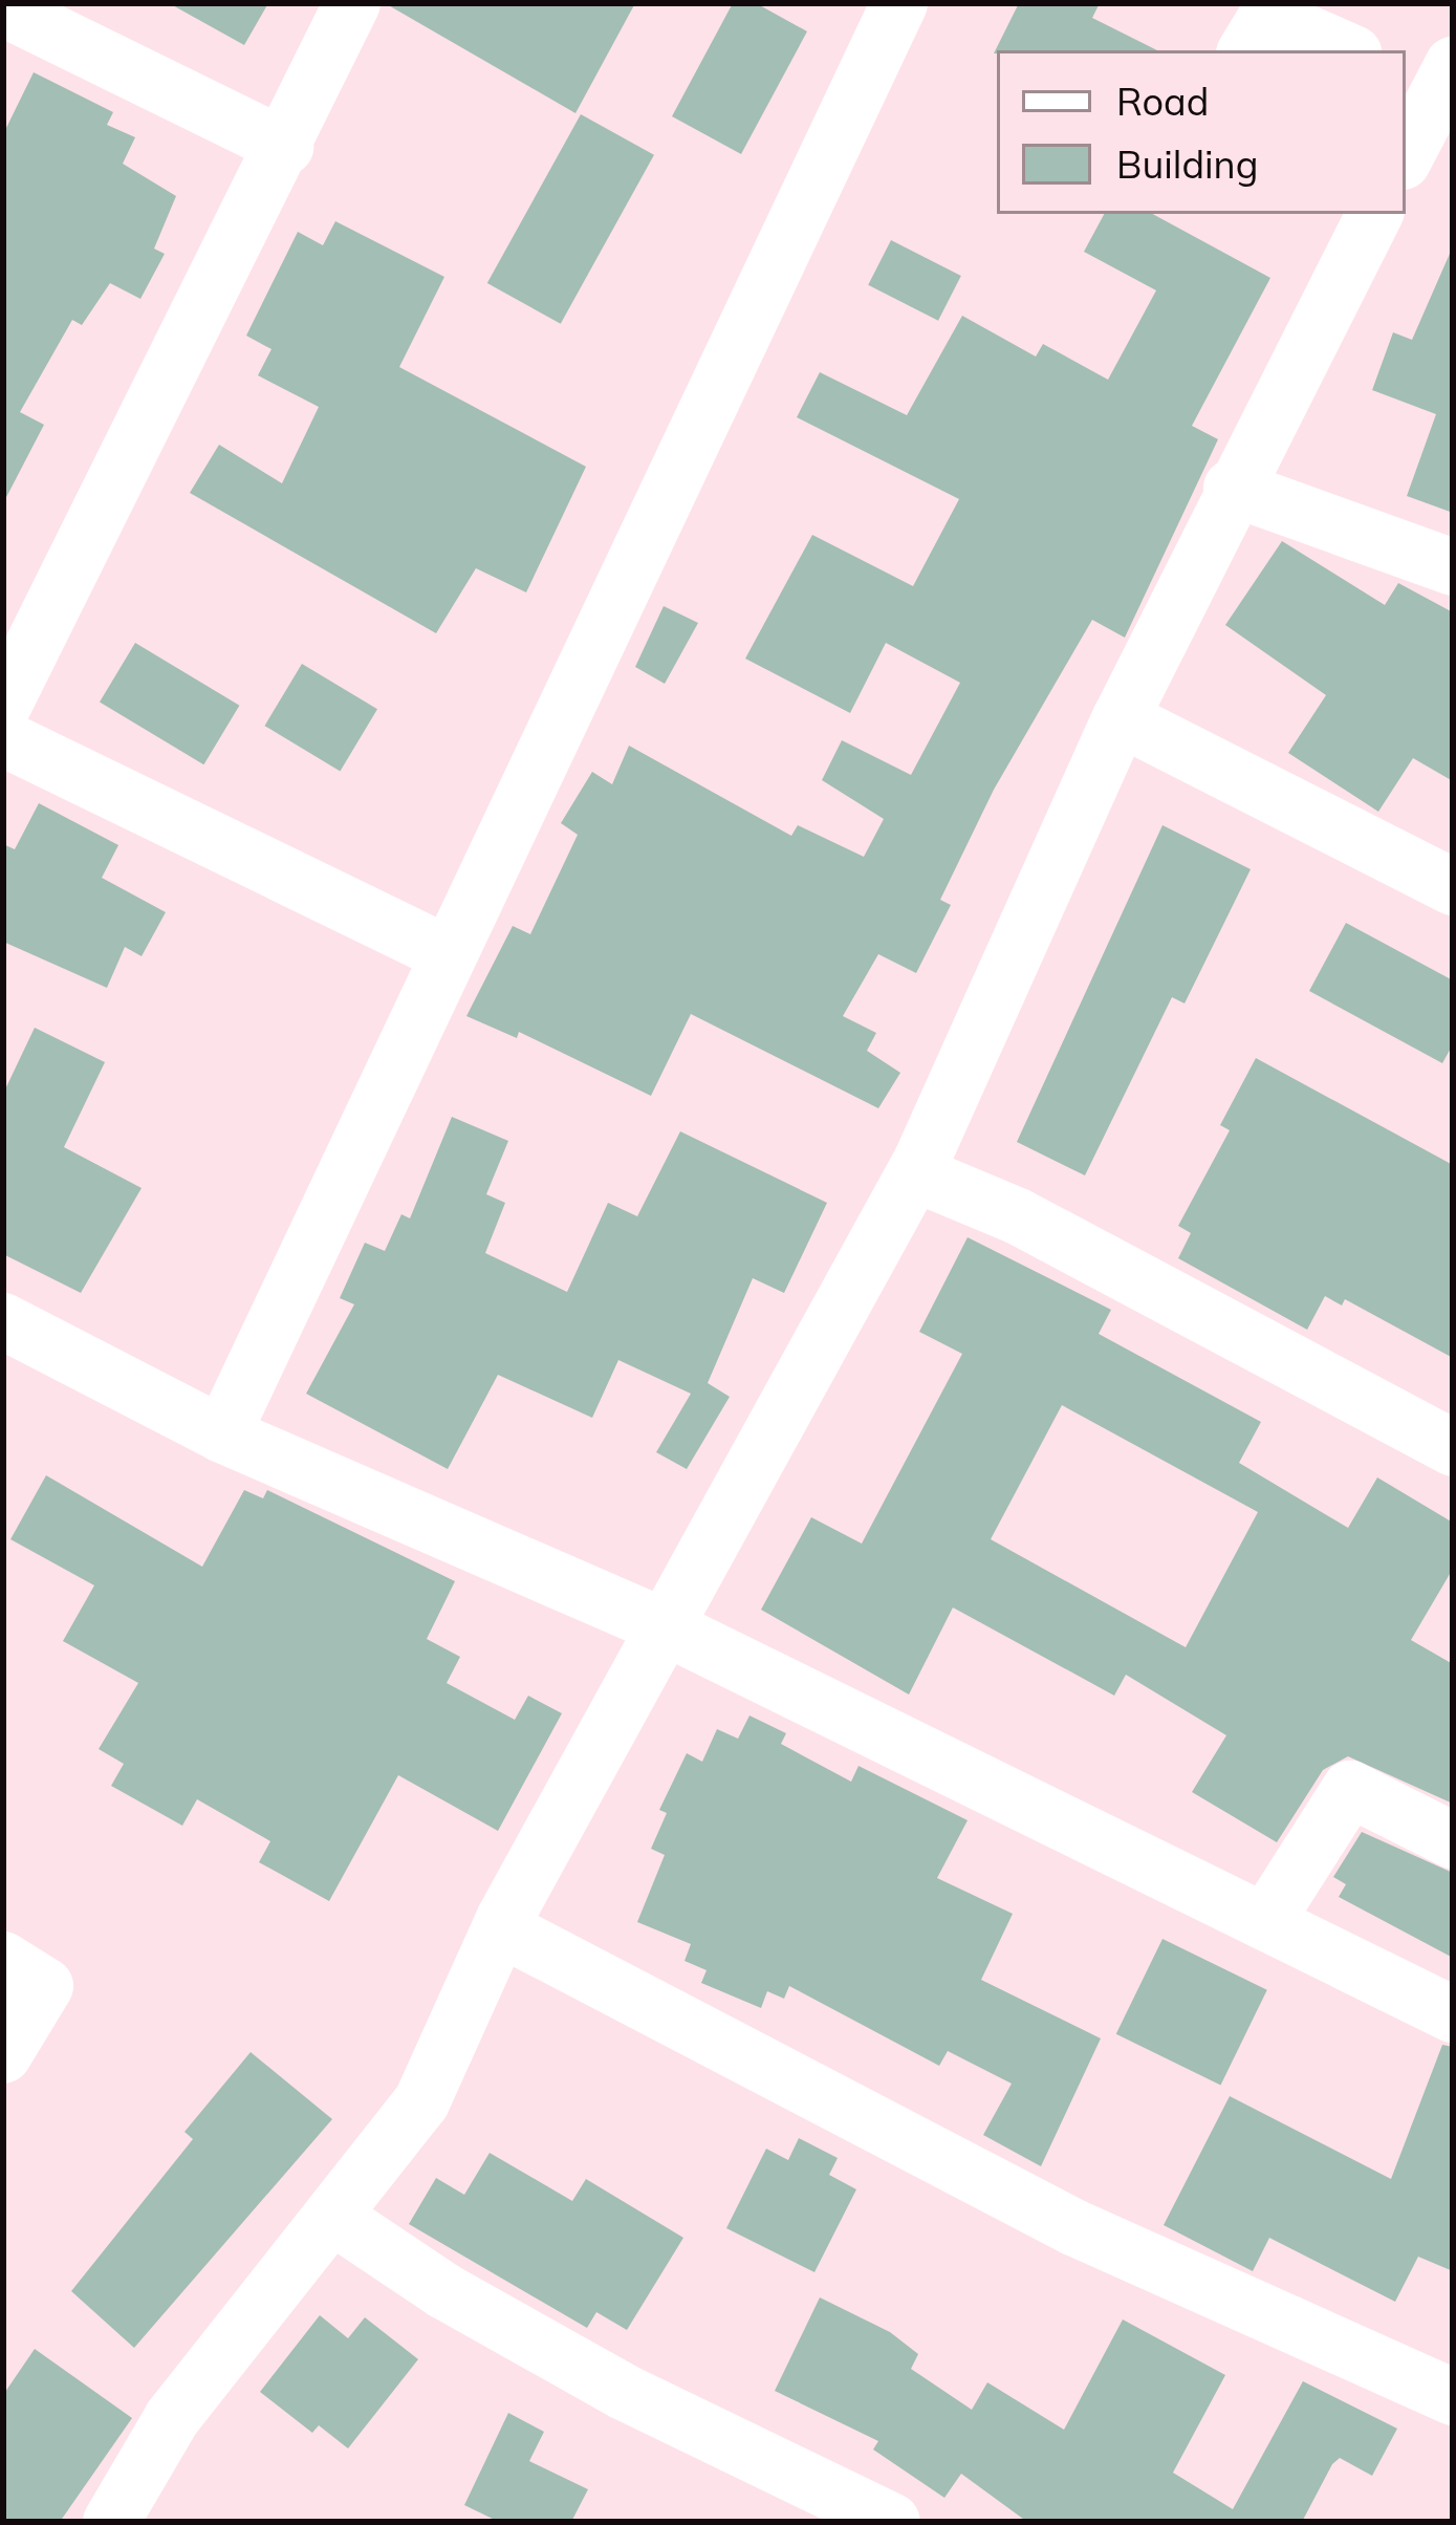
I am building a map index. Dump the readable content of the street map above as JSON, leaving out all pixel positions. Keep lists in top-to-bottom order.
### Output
{
  "legend": ["Road", "Building"]
}
